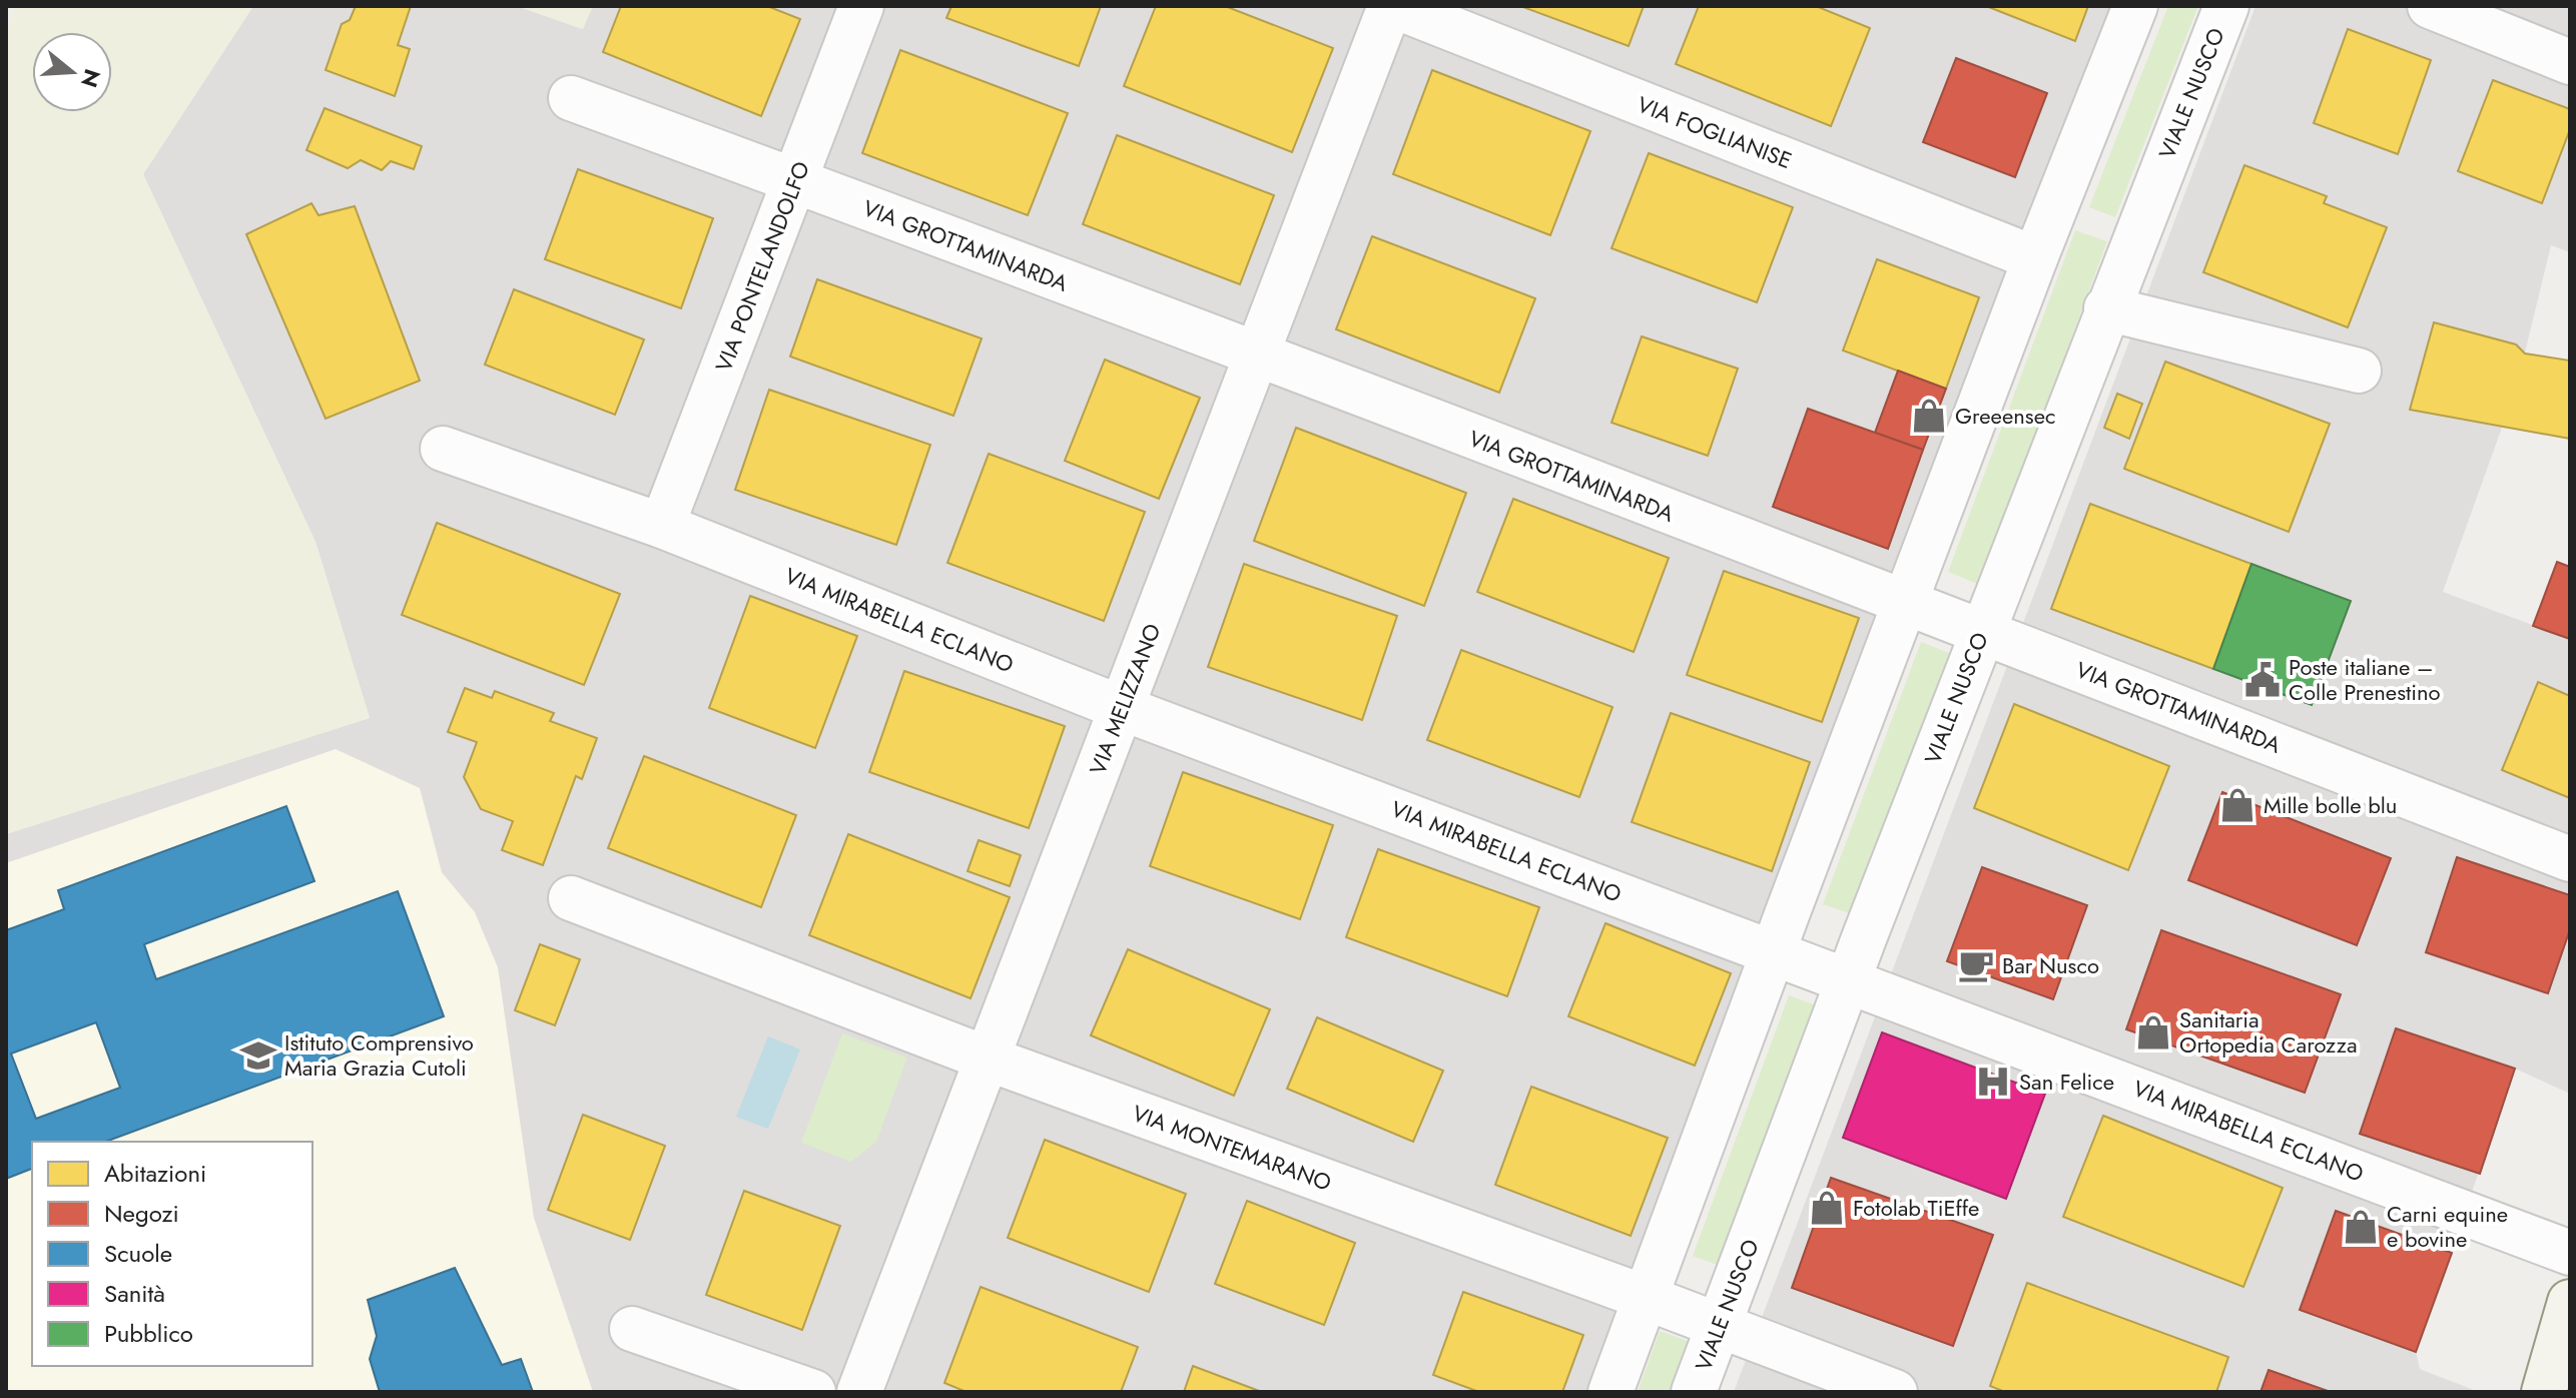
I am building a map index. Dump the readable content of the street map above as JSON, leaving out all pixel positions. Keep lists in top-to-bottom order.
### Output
{
  "streets": {
    "street": [
      "VIALE NUSCO",
      "VIA FOGLIANISE",
      "VIA GROTTAMINARDA",
      "VIA PONTELANDOLFO",
      "VIA MIRABELLA ECLANO",
      "VIA MELIZZANO",
      "VIA MONTEMARANO"
    ]
  },
  "crossings": [
    ["VIALE NUSCO", "VIA GROTTAMINARDA"],
    ["VIALE NUSCO", "VIA MIRABELLA ECLANO"],
    ["VIALE NUSCO", "VIA MONTEMARANO"],
    ["VIA FOGLIANISE", "VIA MELIZZANO"],
    ["VIA GROTTAMINARDA", "VIA PONTELANDOLFO"],
    ["VIA GROTTAMINARDA", "VIA MELIZZANO"],
    ["VIA PONTELANDOLFO", "VIA MIRABELLA ECLANO"],
    ["VIA MIRABELLA ECLANO", "VIA MELIZZANO"],
    ["VIA MELIZZANO", "VIA MONTEMARANO"]
  ],
  "places": {
    "shop": [
      "Greeensec",
      "Mille bolle blu",
      "Sanitaria Ortopedia Carozza",
      "Fotolab TiEffe",
      "Carni equine e bovine"
    ],
    "public building": ["Poste italiane – Colle Prenestino"],
    "cafe": ["Bar Nusco"],
    "school or university": ["Istituto Comprensivo Maria Grazia Cutoli"],
    "hospital": ["San Felice"]
  },
  "legend": [
    "Abitazioni",
    "Negozi",
    "Scuole",
    "Sanità",
    "Pubblico"
  ],
  "north": "right"
}
